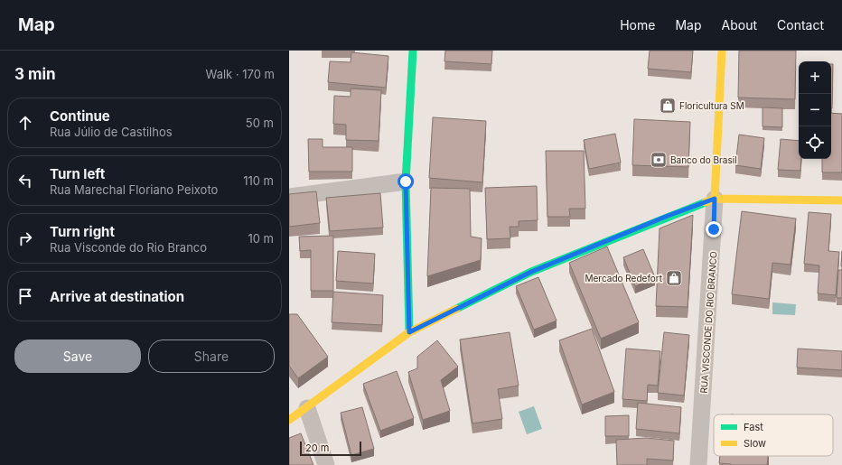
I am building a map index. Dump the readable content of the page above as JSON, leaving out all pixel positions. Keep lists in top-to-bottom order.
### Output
{
  "streets": {
    "main road": ["RUA VISCONDE DO RIO BRANCO"]
  },
  "places": {
    "shop": ["Floricultura SM", "Mercado Redefort"],
    "bank": ["Banco do Brasil"]
  },
  "legend": ["Fast", "Slow"],
  "scale_bar": "20 m",
  "page": {
    "header": "Map",
    "nav": [
      "Home",
      "Map",
      "About",
      "Contact"
    ],
    "heading": ["3 min", "Walk · 170 m"],
    "map_buttons": ["+", "−"],
    "list": [
      ["Continue", "Rua Júlio de Castilhos", "50 m"],
      ["Turn left", "Rua Marechal Floriano Peixoto", "110 m"],
      ["Turn right", "Rua Visconde do Rio Branco", "10 m"],
      "Arrive at destination"
    ],
    "buttons": ["Save", "Share"],
    "scale": "20 m"
  }
}
